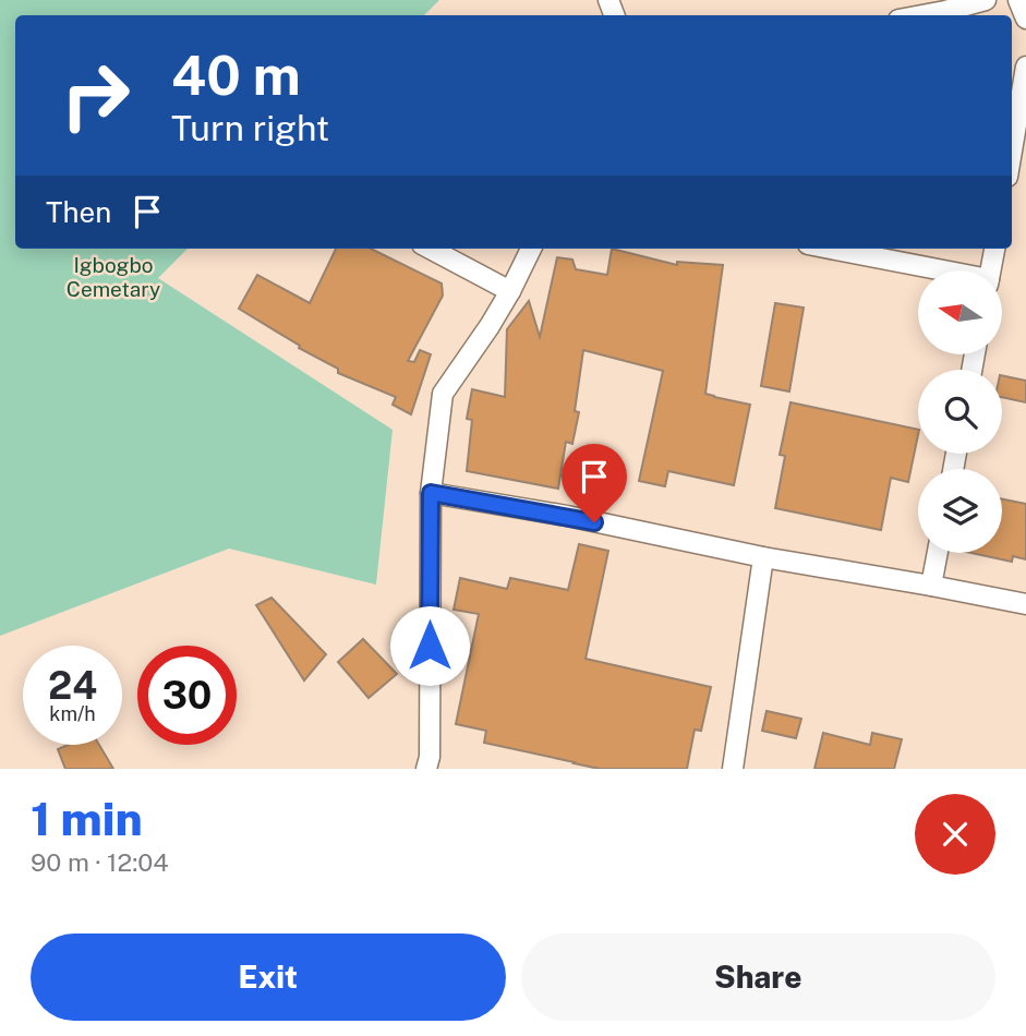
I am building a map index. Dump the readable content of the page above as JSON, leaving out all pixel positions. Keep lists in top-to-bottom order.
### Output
{
  "parks": ["Igbogbo Cemetary"],
  "north": "left",
  "page": {
    "turn": ["40 m", "Turn right"],
    "then": "Then",
    "speed": "24 km/h",
    "limit": "30",
    "heading": ["1 min", "90 m · 12:04"],
    "buttons": ["Exit", "Share"]
  }
}
